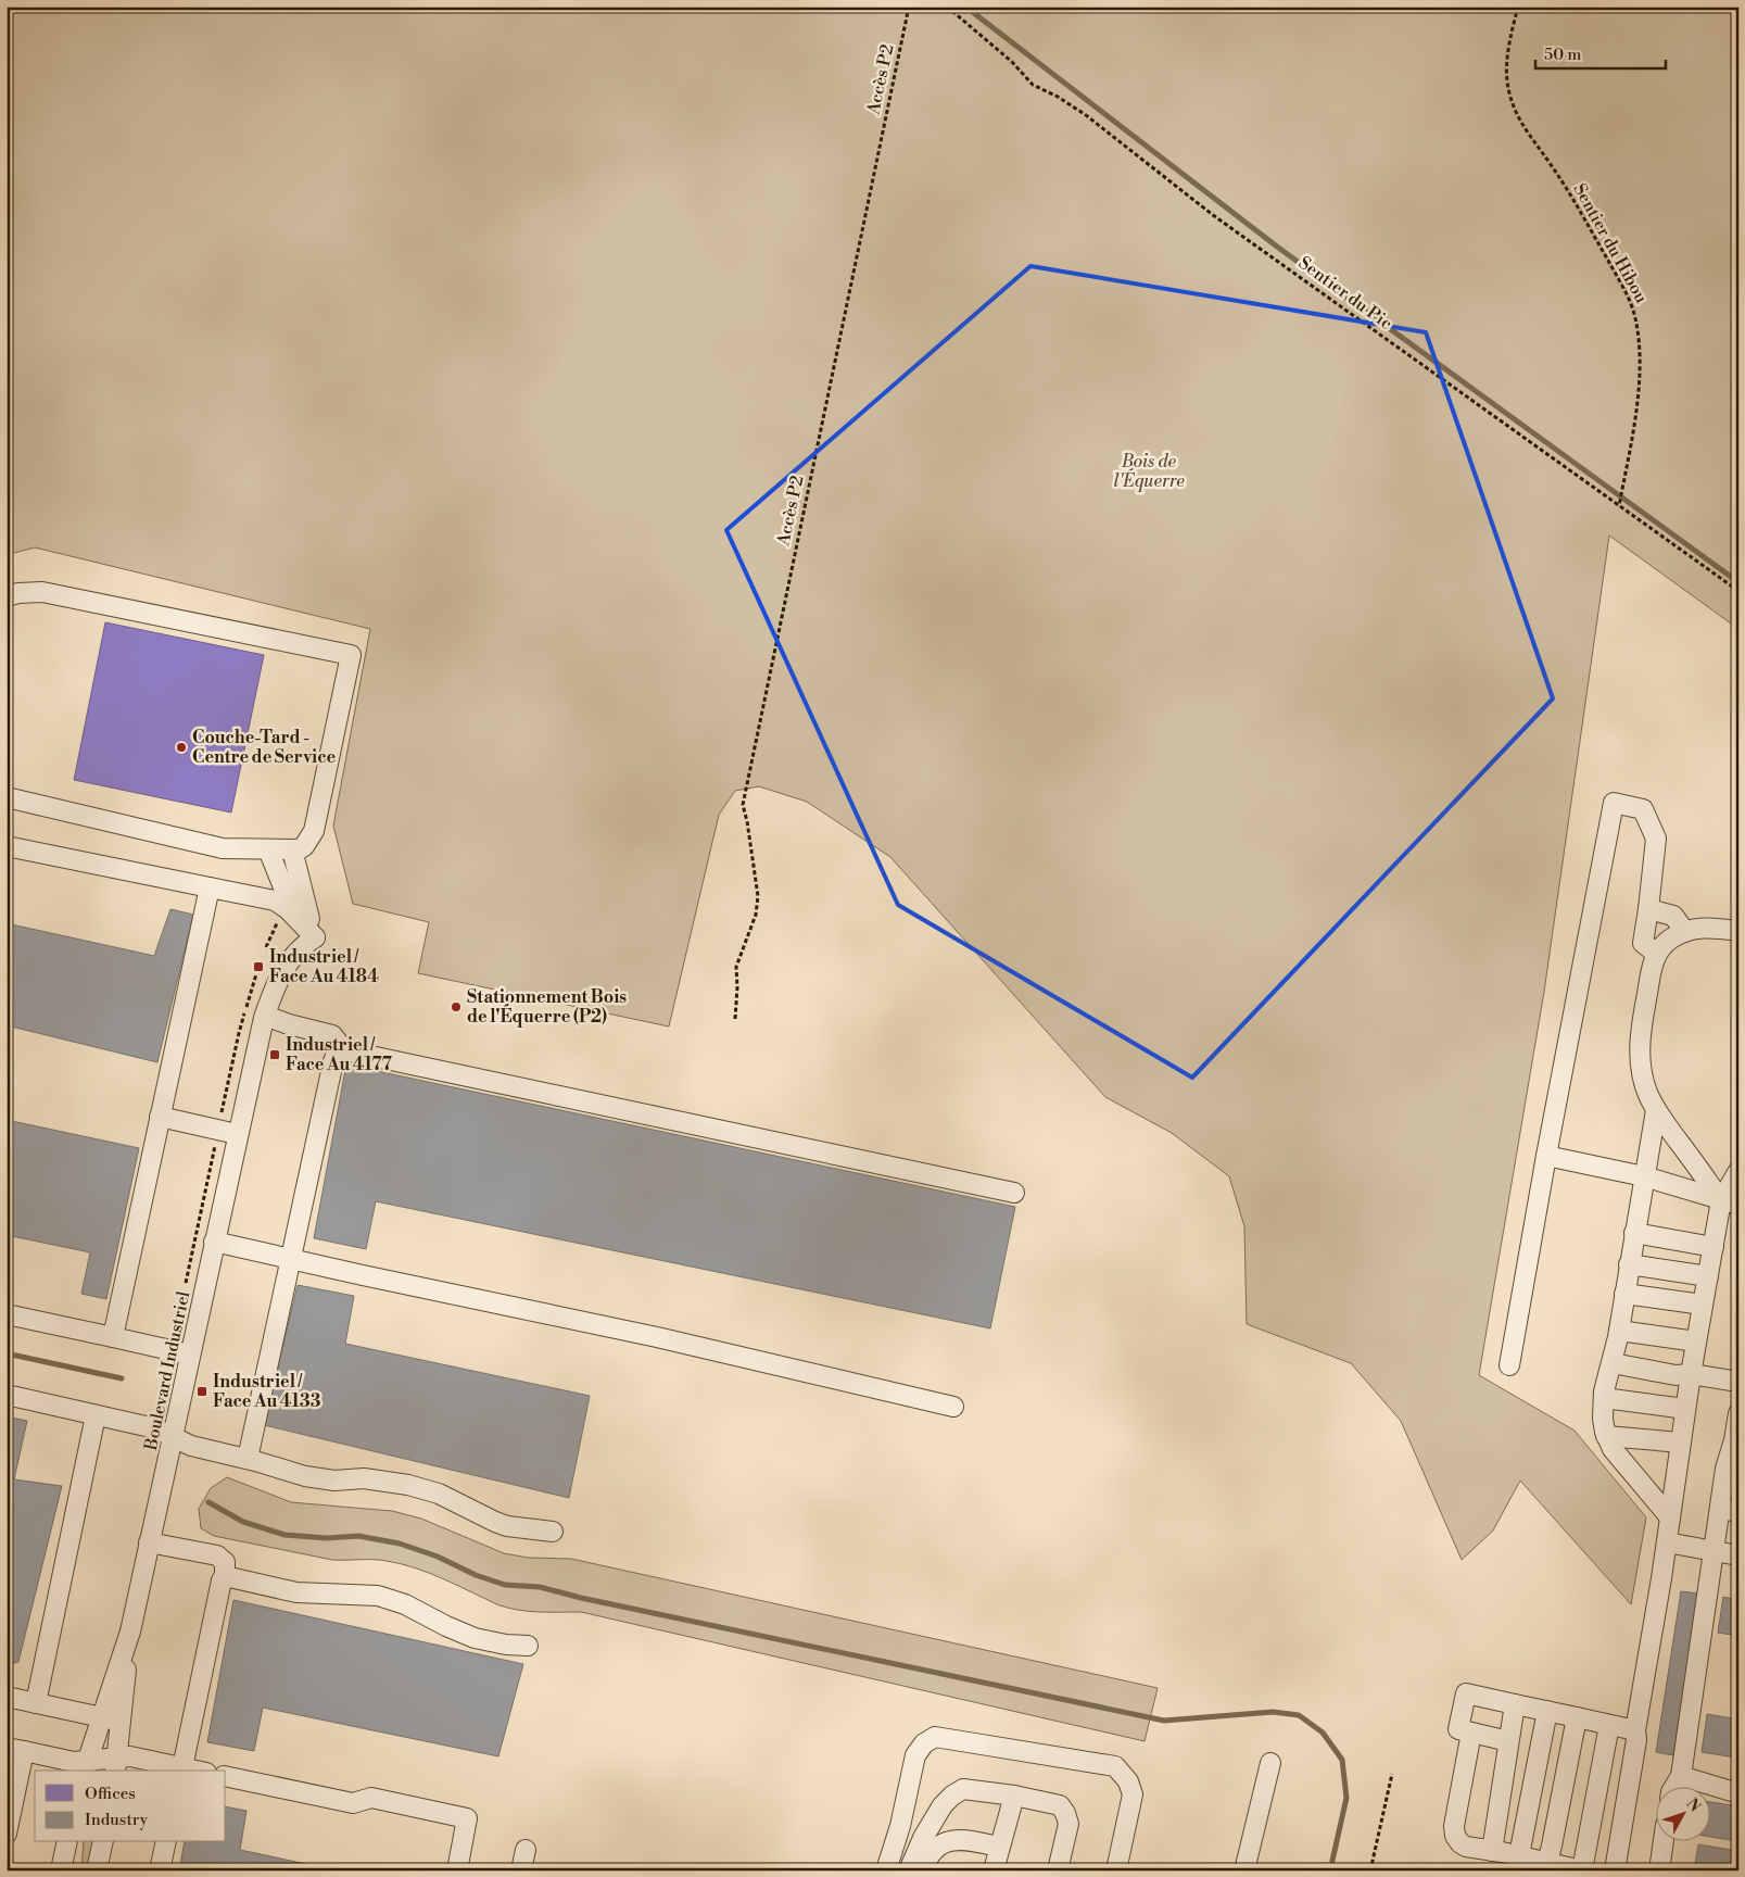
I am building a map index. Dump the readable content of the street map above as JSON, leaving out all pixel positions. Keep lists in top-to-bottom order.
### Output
{
  "streets": {
    "street": ["Boulevard Industriel"],
    "path": ["Accès P2", "Sentier du Hibou", "Sentier du Pic"]
  },
  "crossings": [
    ["Sentier du Hibou", "Sentier du Pic"]
  ],
  "parks": ["Bois de l'Équerre"],
  "places": {
    "other": ["Couche-Tard - Centre de Service", "Stationnement Bois de l'Équerre (P2)"],
    "transit": ["Industriel / Face Au 4184", "Industriel / Face Au 4177", "Industriel / Face Au 4133"]
  },
  "legend": ["Offices", "Industry"],
  "scale_bar": "50 m",
  "north": "top right"
}
